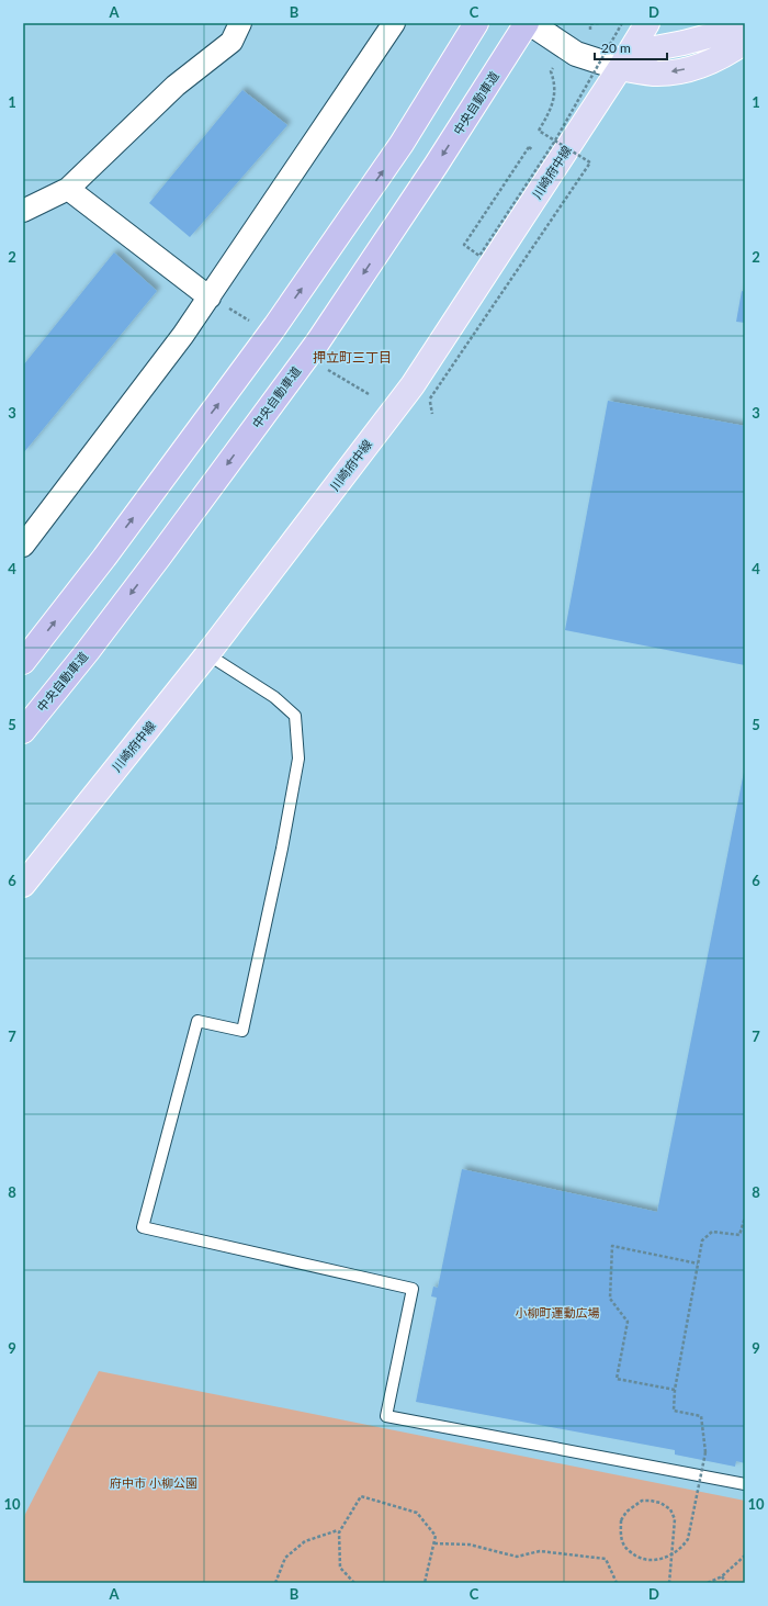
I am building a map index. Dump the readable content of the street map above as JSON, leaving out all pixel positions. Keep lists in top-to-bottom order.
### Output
{
  "streets": {
    "highway": ["中央自動車道"],
    "main road": ["川崎府中線"]
  },
  "districts": ["押立町三丁目"],
  "parks": ["小柳町運動広場", "府中市 小柳公園"],
  "scale_bar": "20 m",
  "grid": {
    "columns": [
      "A",
      "B",
      "C",
      "D"
    ],
    "rows": [
      "1",
      "2",
      "3",
      "4",
      "5",
      "6",
      "7",
      "8",
      "9",
      "10"
    ]
  }
}
